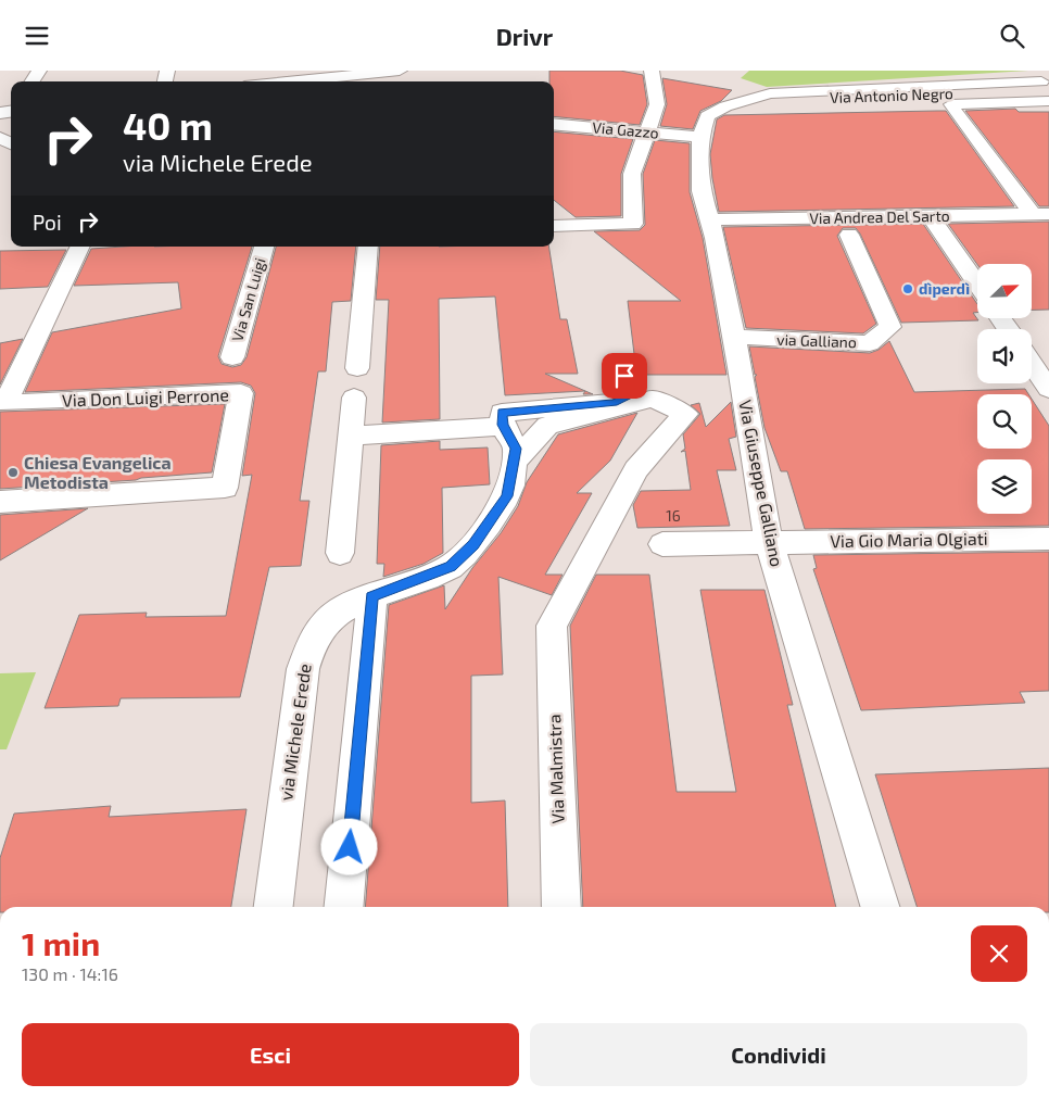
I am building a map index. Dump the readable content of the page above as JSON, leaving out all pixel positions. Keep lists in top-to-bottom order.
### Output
{
  "streets": {
    "street": [
      "Via Antonio Negro",
      "Via Gazzo",
      "Via Andrea Del Sarto",
      "Via San Luigi",
      "via Galliano",
      "Via Don Luigi Perrone",
      "Via Giuseppe Galliano",
      "Via Gio Maria Olgiati",
      "via Michele Erede",
      "Via Malmistra"
    ]
  },
  "crossings": [
    ["Via Antonio Negro", "Via Giuseppe Galliano"],
    ["Via Gazzo", "Via Giuseppe Galliano"],
    ["Via Andrea Del Sarto", "Via Giuseppe Galliano"],
    ["via Galliano", "Via Giuseppe Galliano"],
    ["Via Giuseppe Galliano", "Via Gio Maria Olgiati"],
    ["via Michele Erede", "Via Malmistra"]
  ],
  "places": ["dìperdì", "Chiesa Evangelica Metodista"],
  "house_numbers": ["16"],
  "north": "top right",
  "page": {
    "header": "Drivr",
    "turn": ["40 m", "via Michele Erede"],
    "then": "Poi",
    "heading": ["1 min", "130 m · 14:16"],
    "buttons": ["Esci", "Condividi"]
  }
}
